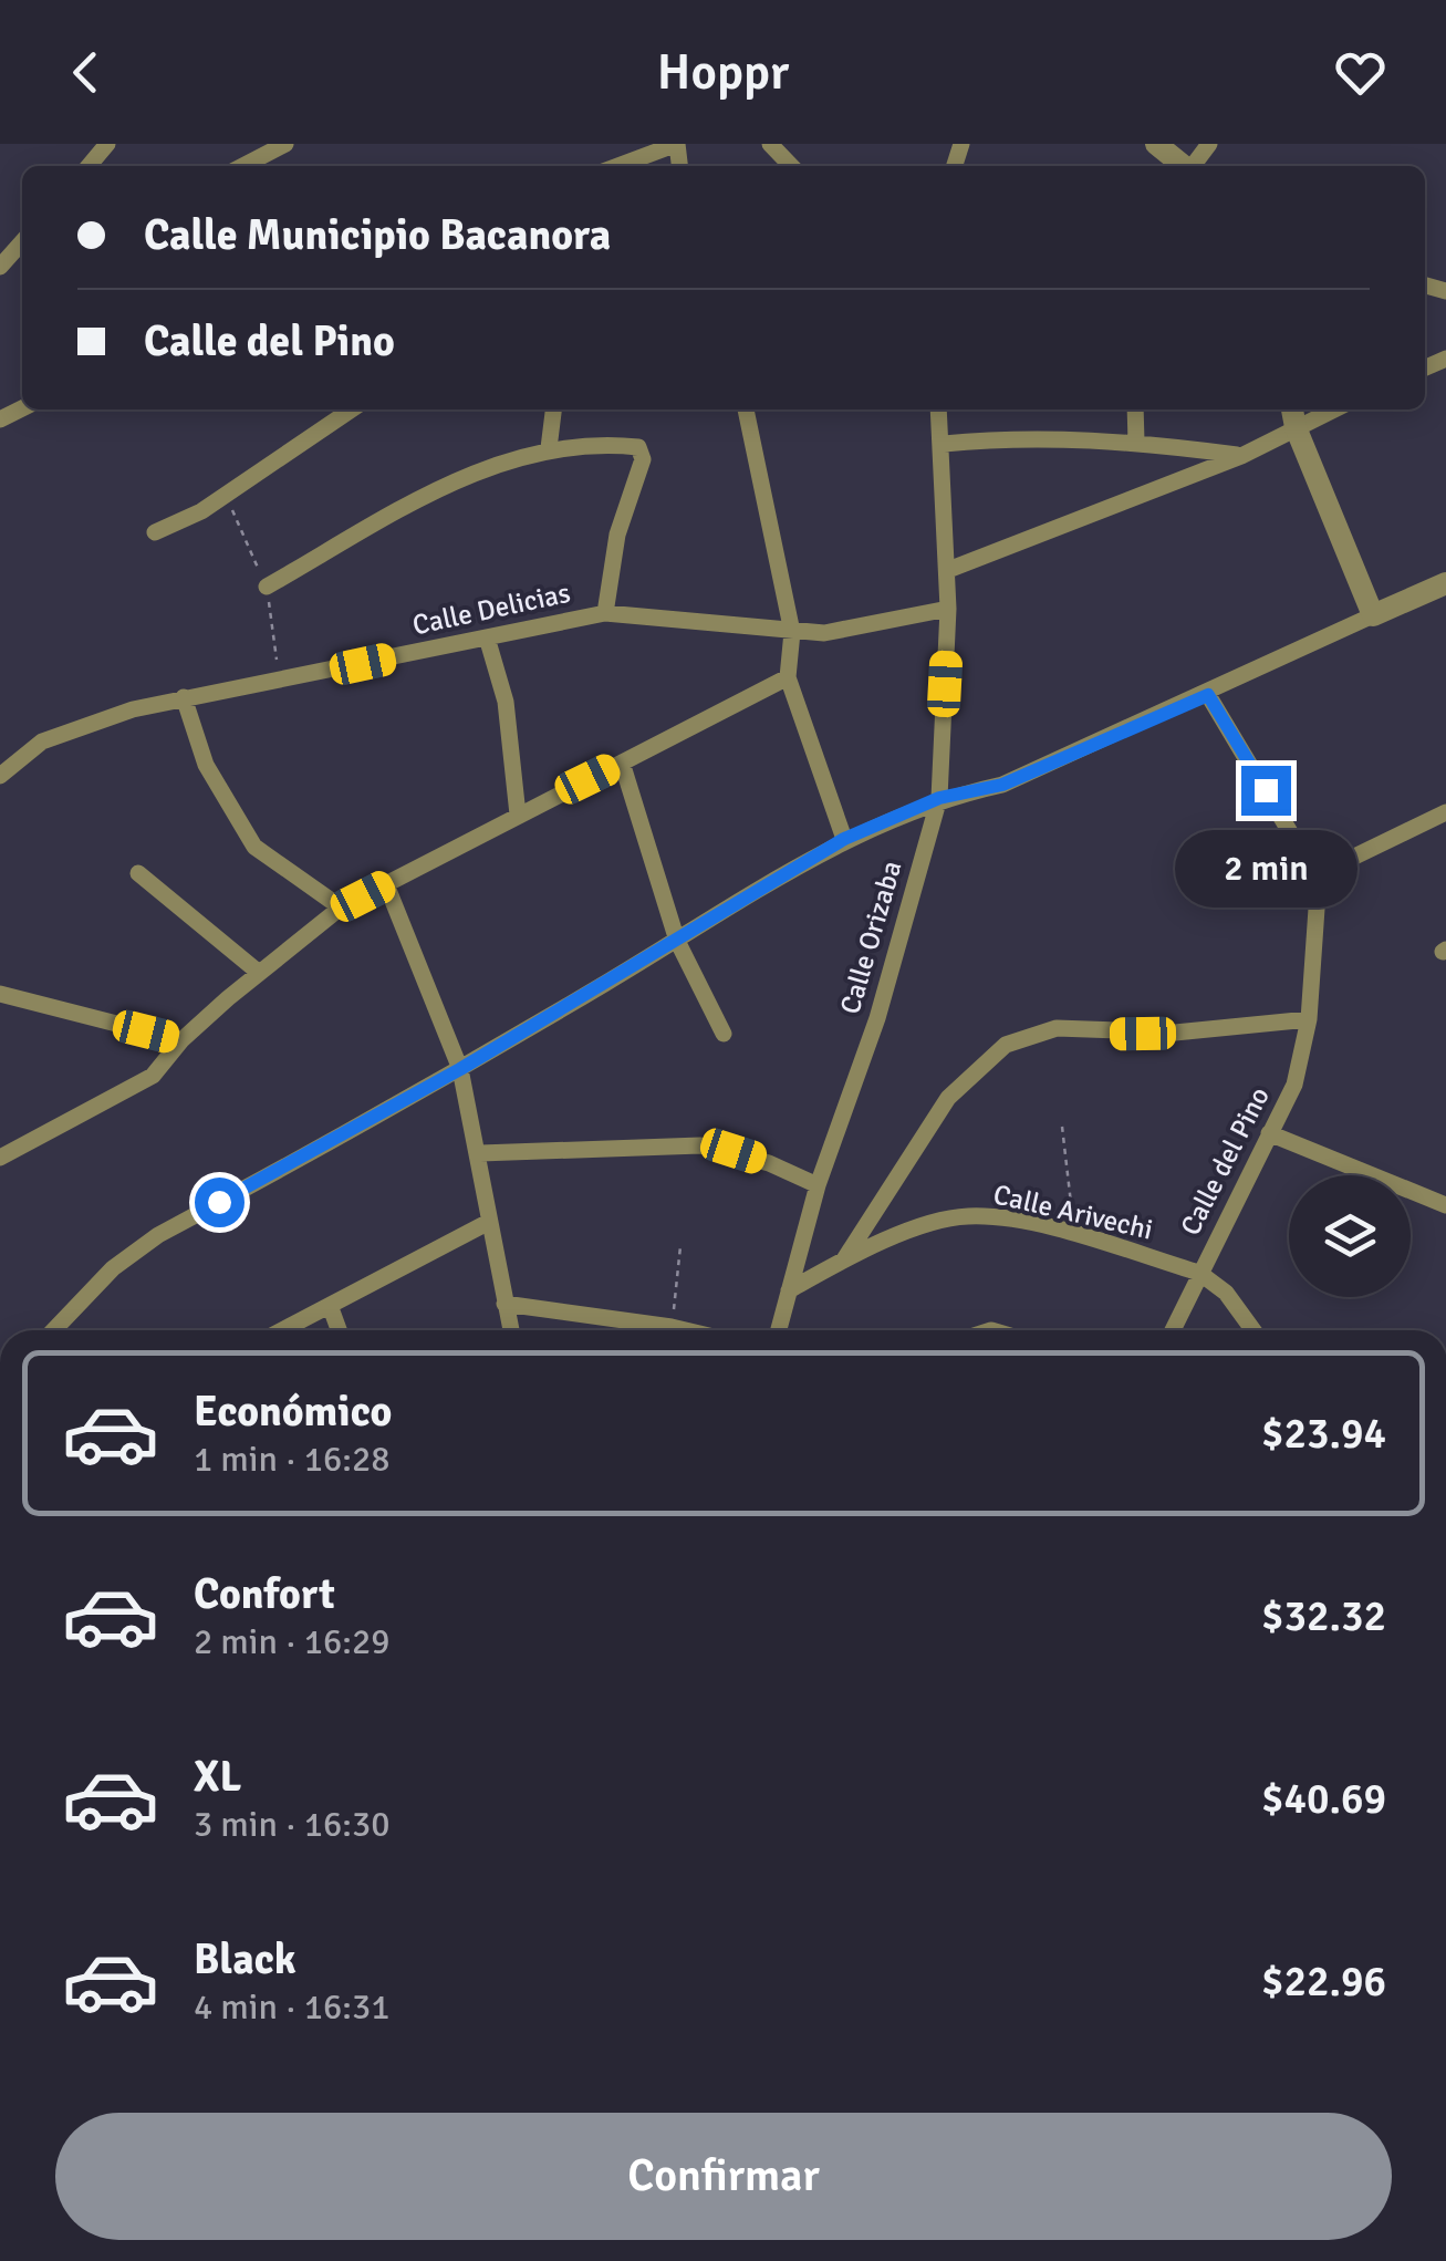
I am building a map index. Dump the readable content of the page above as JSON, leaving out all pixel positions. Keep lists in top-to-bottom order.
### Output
{
  "streets": {
    "street": [
      "Calle Delicias",
      "Calle Orizaba",
      "Calle del Pino",
      "Calle Arivechi"
    ]
  },
  "crossings": [
    ["Calle Delicias", "Calle Orizaba"],
    ["Calle Orizaba", "Calle Arivechi"],
    ["Calle del Pino", "Calle Arivechi"]
  ],
  "page": {
    "header": "Hoppr",
    "banner": ["Calle Municipio Bacanora", "Calle del Pino"],
    "bubble": "2 min",
    "list": [
      {
        "name": "Económico",
        "note": "1 min · 16:28",
        "value": "$23.94"
      },
      {
        "name": "Confort",
        "note": "2 min · 16:29",
        "value": "$32.32"
      },
      {
        "name": "XL",
        "note": "3 min · 16:30",
        "value": "$40.69"
      },
      {
        "name": "Black",
        "note": "4 min · 16:31",
        "value": "$22.96"
      }
    ],
    "buttons": "Confirmar"
  }
}
